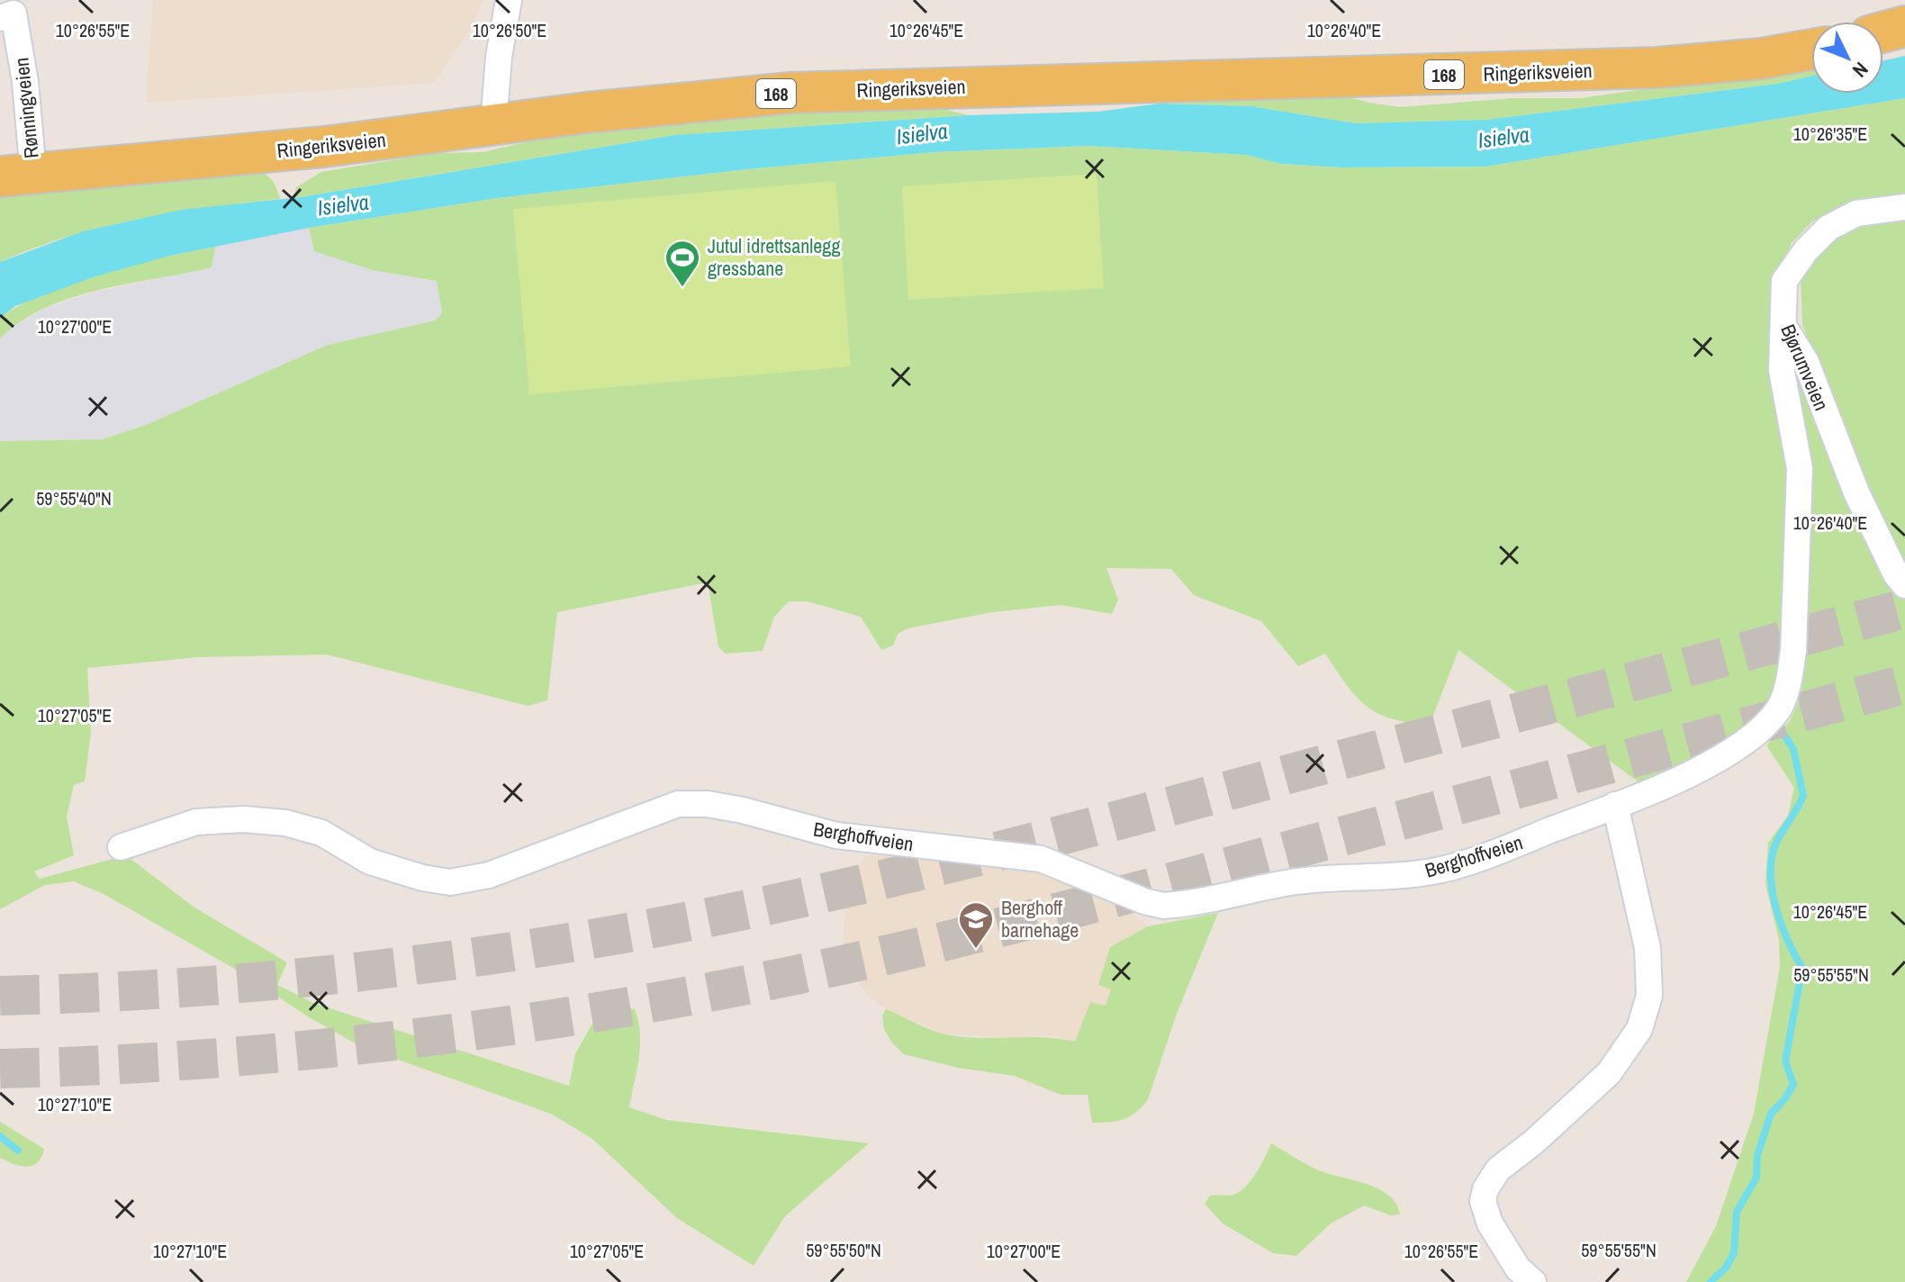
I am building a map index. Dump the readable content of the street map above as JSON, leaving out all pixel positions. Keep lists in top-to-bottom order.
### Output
{
  "streets": {
    "main road": ["Ringeriksveien", "168"],
    "street": ["Rønningveien", "Bjørumveien", "Berghoffveien"]
  },
  "crossings": [
    ["Ringeriksveien", "Rønningveien"],
    ["Bjørumveien", "Berghoffveien"]
  ],
  "water": ["Isielva"],
  "places": {
    "sports": ["Jutul idrettsanlegg gressbane"],
    "school or university": ["Berghoff barnehage"]
  },
  "north": "bottom right",
  "coordinates": [
    "10°26'55\"E",
    "10°26'40\"E",
    "10°26'50\"E",
    "10°26'45\"E",
    "10°26'35\"E",
    "10°27'00\"E",
    "59°55'40\"N",
    "10°27'05\"E",
    "59°55'55\"N",
    "10°27'10\"E",
    "59°55'50\"N"
  ]
}
